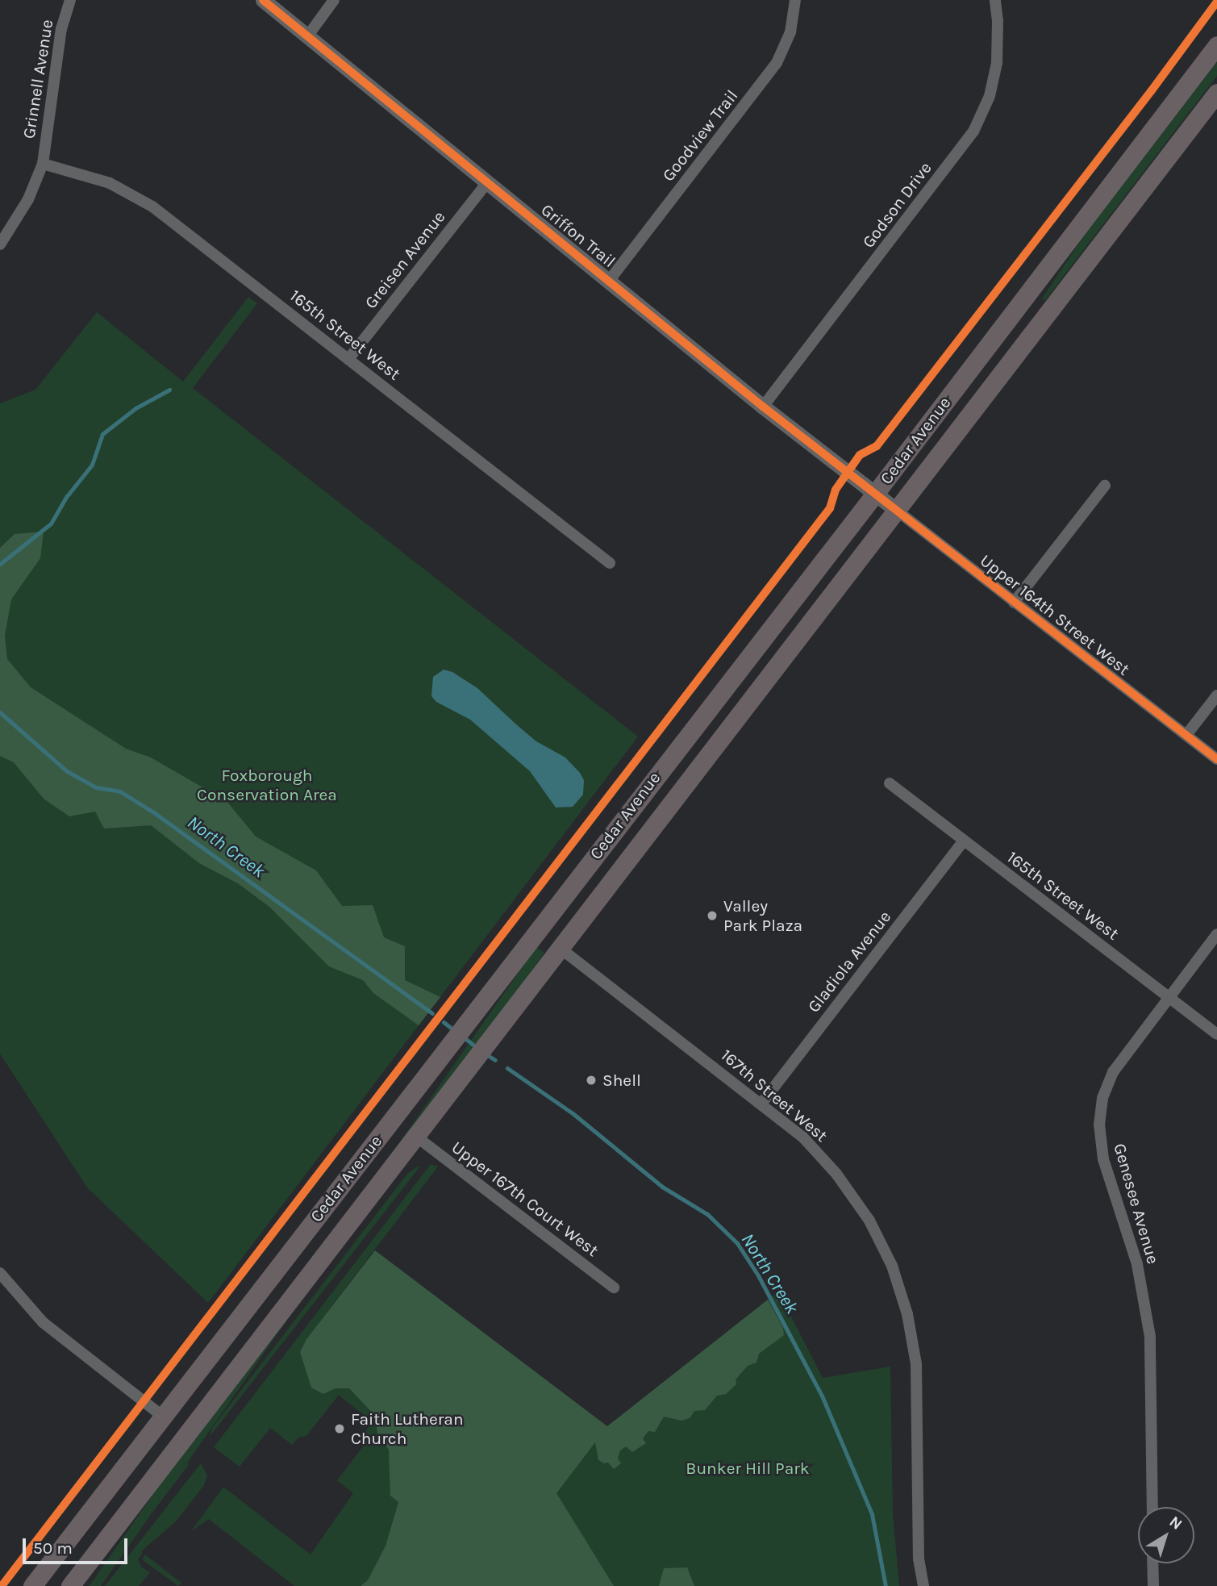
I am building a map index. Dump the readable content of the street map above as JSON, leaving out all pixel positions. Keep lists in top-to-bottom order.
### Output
{
  "streets": {
    "main road": ["Cedar Avenue"],
    "street": [
      "Grinnell Avenue",
      "Goodview Trail",
      "Godson Drive",
      "Griffon Trail",
      "Greisen Avenue",
      "165th Street West",
      "Upper 164th Street West",
      "Gladiola Avenue",
      "167th Street West",
      "Upper 167th Court West",
      "Genesee Avenue"
    ]
  },
  "crossings": [
    ["Grinnell Avenue", "165th Street West"],
    ["Goodview Trail", "Griffon Trail"],
    ["Godson Drive", "Griffon Trail"],
    ["Griffon Trail", "Greisen Avenue"],
    ["Griffon Trail", "Cedar Avenue"],
    ["Griffon Trail", "Upper 164th Street West"],
    ["Greisen Avenue", "165th Street West"],
    ["165th Street West", "Gladiola Avenue"],
    ["165th Street West", "Genesee Avenue"],
    ["Cedar Avenue", "Upper 164th Street West"],
    ["Cedar Avenue", "167th Street West"],
    ["Cedar Avenue", "Upper 167th Court West"],
    ["Gladiola Avenue", "167th Street West"]
  ],
  "water": ["North Creek"],
  "parks": ["Foxborough Conservation Area", "Bunker Hill Park"],
  "places": ["Valley Park Plaza", "Shell", "Faith Lutheran Church"],
  "scale_bar": "50 m",
  "north": "top right"
}
